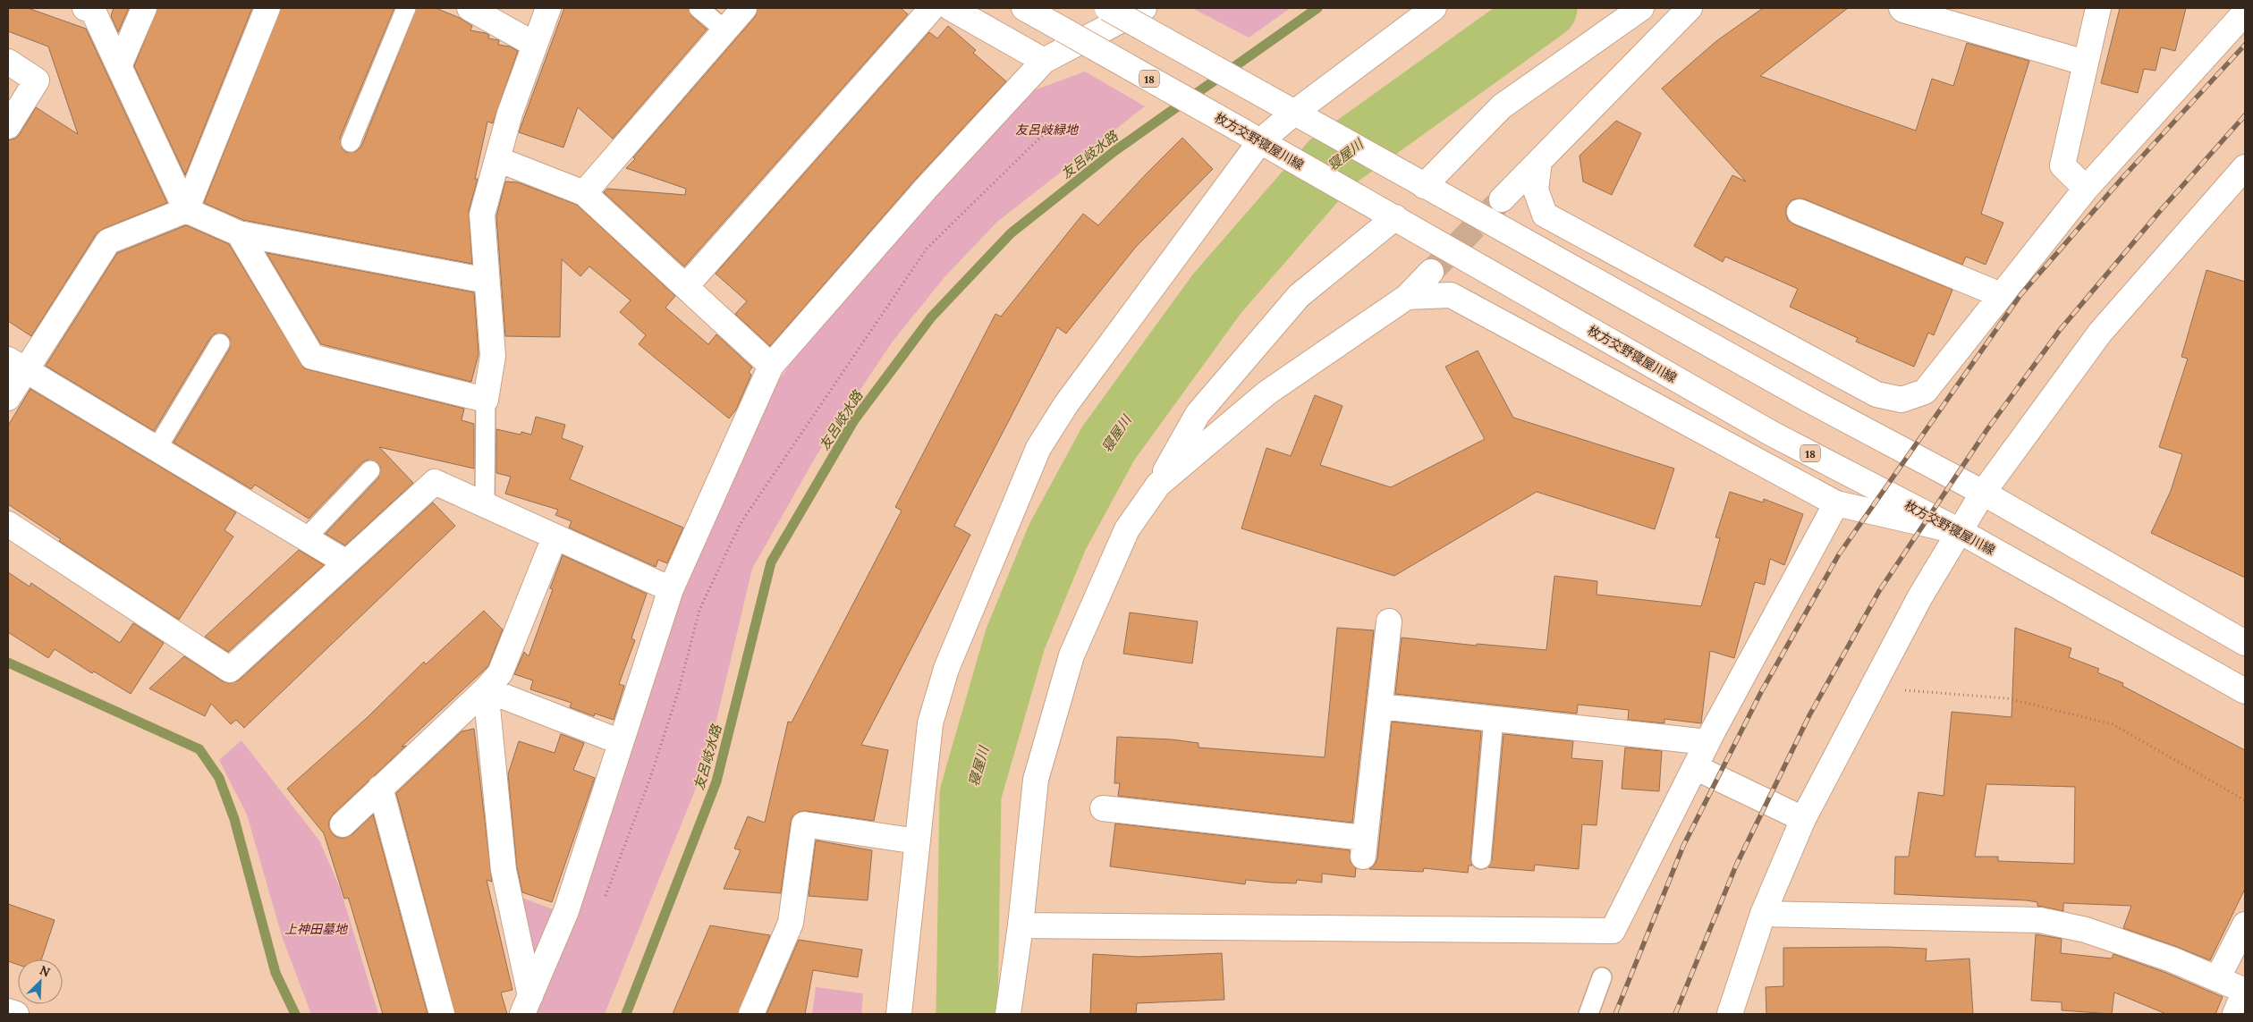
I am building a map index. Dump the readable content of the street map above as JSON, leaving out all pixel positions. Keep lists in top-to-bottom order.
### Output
{
  "streets": {
    "street": ["18", "枚方交野寝屋川線"]
  },
  "water": ["友呂岐水路", "寝屋川"],
  "parks": ["友呂岐緑地", "上神田墓地"],
  "north": "top right"
}
